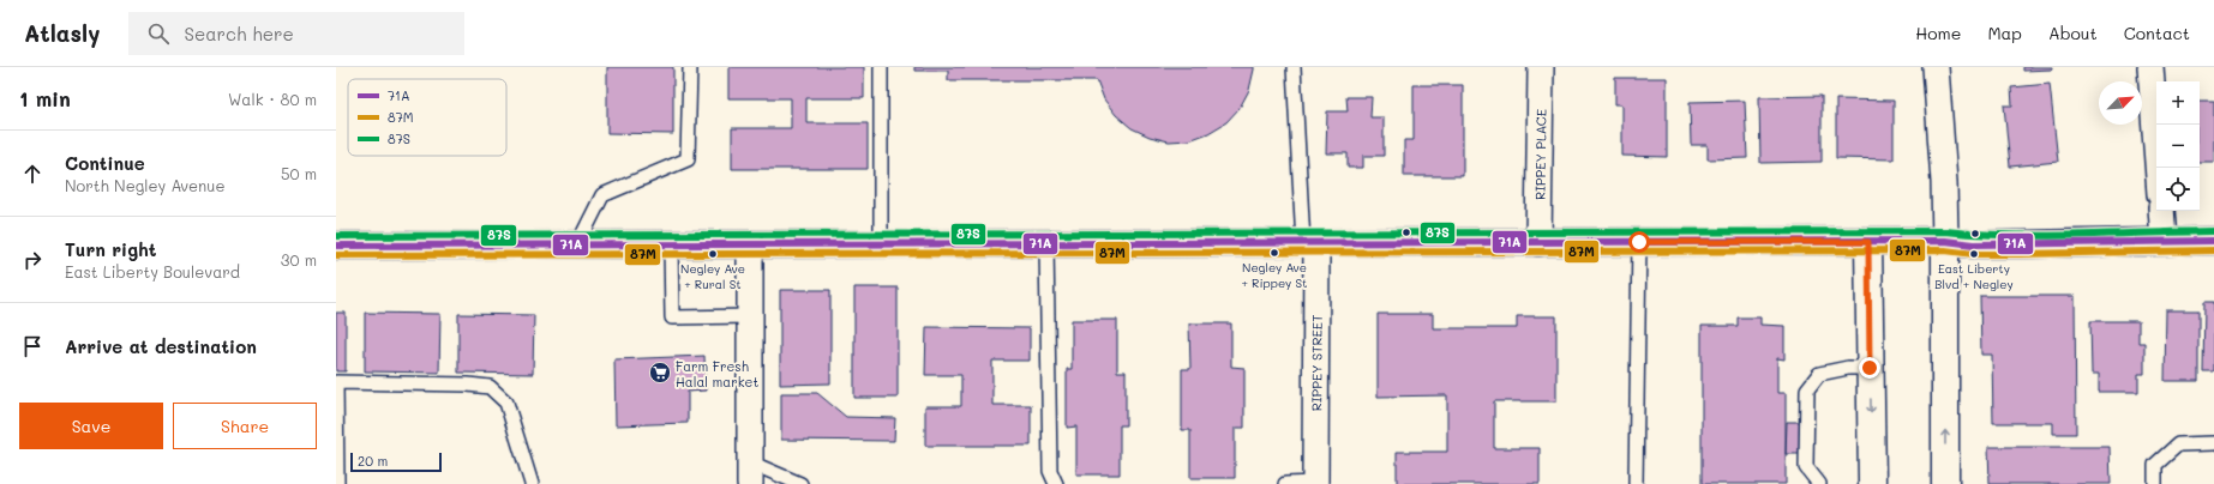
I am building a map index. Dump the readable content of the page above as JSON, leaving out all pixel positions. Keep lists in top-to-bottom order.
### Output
{
  "streets": {
    "street": ["RIPPEY PLACE", "RIPPEY STREET"]
  },
  "places": {
    "other": ["Negley Ave + Rippey St", "Negley Ave + Rural St", "East Liberty Blvd + Negley"],
    "supermarket": ["Farm Fresh Halal market"]
  },
  "lines": ["transit line 87S", "transit line 71A", "transit line 87M"],
  "legend": ["71A", "87M", "87S"],
  "scale_bar": "20 m",
  "north": "top right",
  "page": {
    "header": "Atlasly",
    "search": "Search here",
    "nav": [
      "Home",
      "Map",
      "About",
      "Contact"
    ],
    "heading": ["1 min", "Walk · 80 m"],
    "map_buttons": ["+", "−"],
    "list": [
      ["Continue", "North Negley Avenue", "50 m"],
      ["Turn right", "East Liberty Boulevard", "30 m"],
      "Arrive at destination"
    ],
    "buttons": ["Save", "Share"],
    "scale": "20 m"
  }
}
